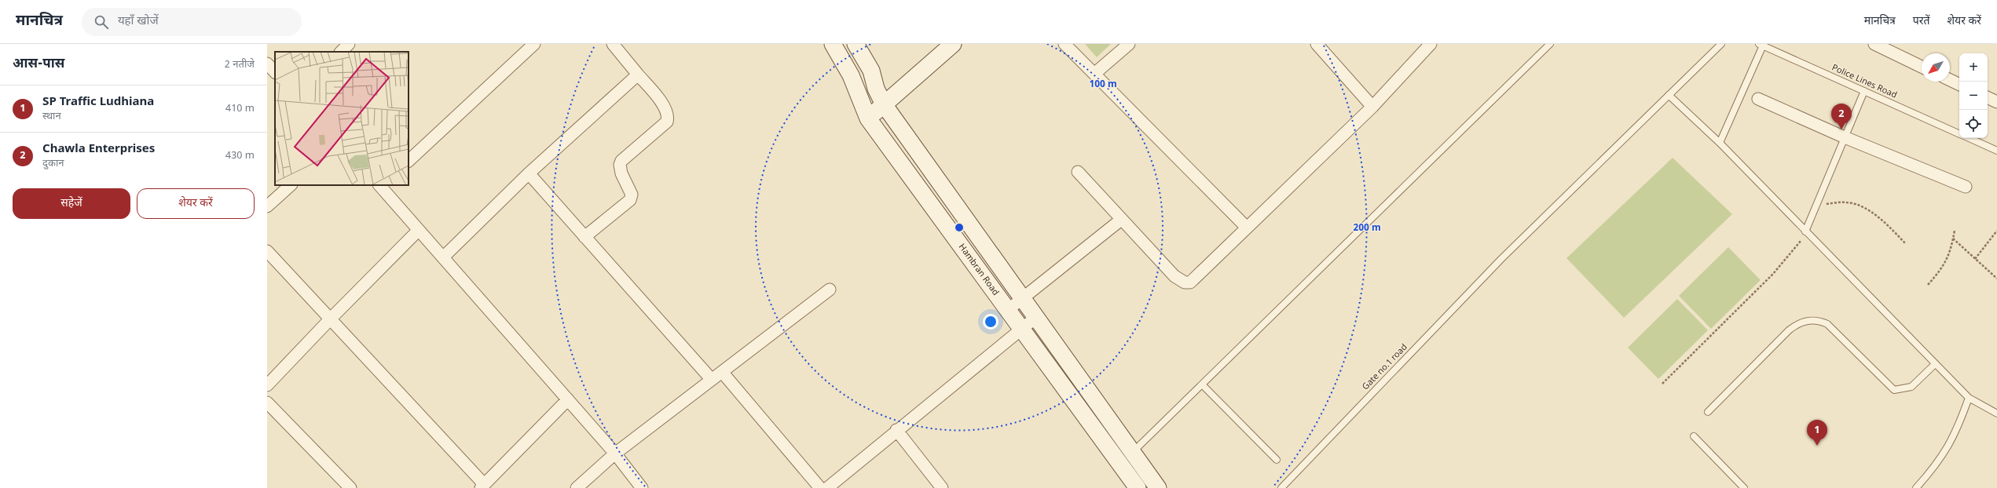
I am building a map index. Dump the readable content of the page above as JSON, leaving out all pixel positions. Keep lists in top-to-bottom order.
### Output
{
  "streets": {
    "main road": ["Hambran Road"],
    "lane": ["Police Lines Road", "Gate no.1 road"]
  },
  "north": "bottom left",
  "page": {
    "header": "मानचित्र",
    "search": "यहाँ खोजें",
    "nav": ["मानचित्र", "परतें", "शेयर करें"],
    "heading": ["आस-पास", "2 नतीजे"],
    "map_buttons": ["+", "−"],
    "list": [
      {
        "mark": "1",
        "name": "SP Traffic Ludhiana",
        "note": "स्थान",
        "value": "410 m"
      },
      {
        "mark": "2",
        "name": "Chawla Enterprises",
        "note": "दुकान",
        "value": "430 m"
      }
    ],
    "pins": ["2", "1"],
    "buttons": ["सहेजें", "शेयर करें"]
  },
  "rings": ["100 m", "200 m"]
}
